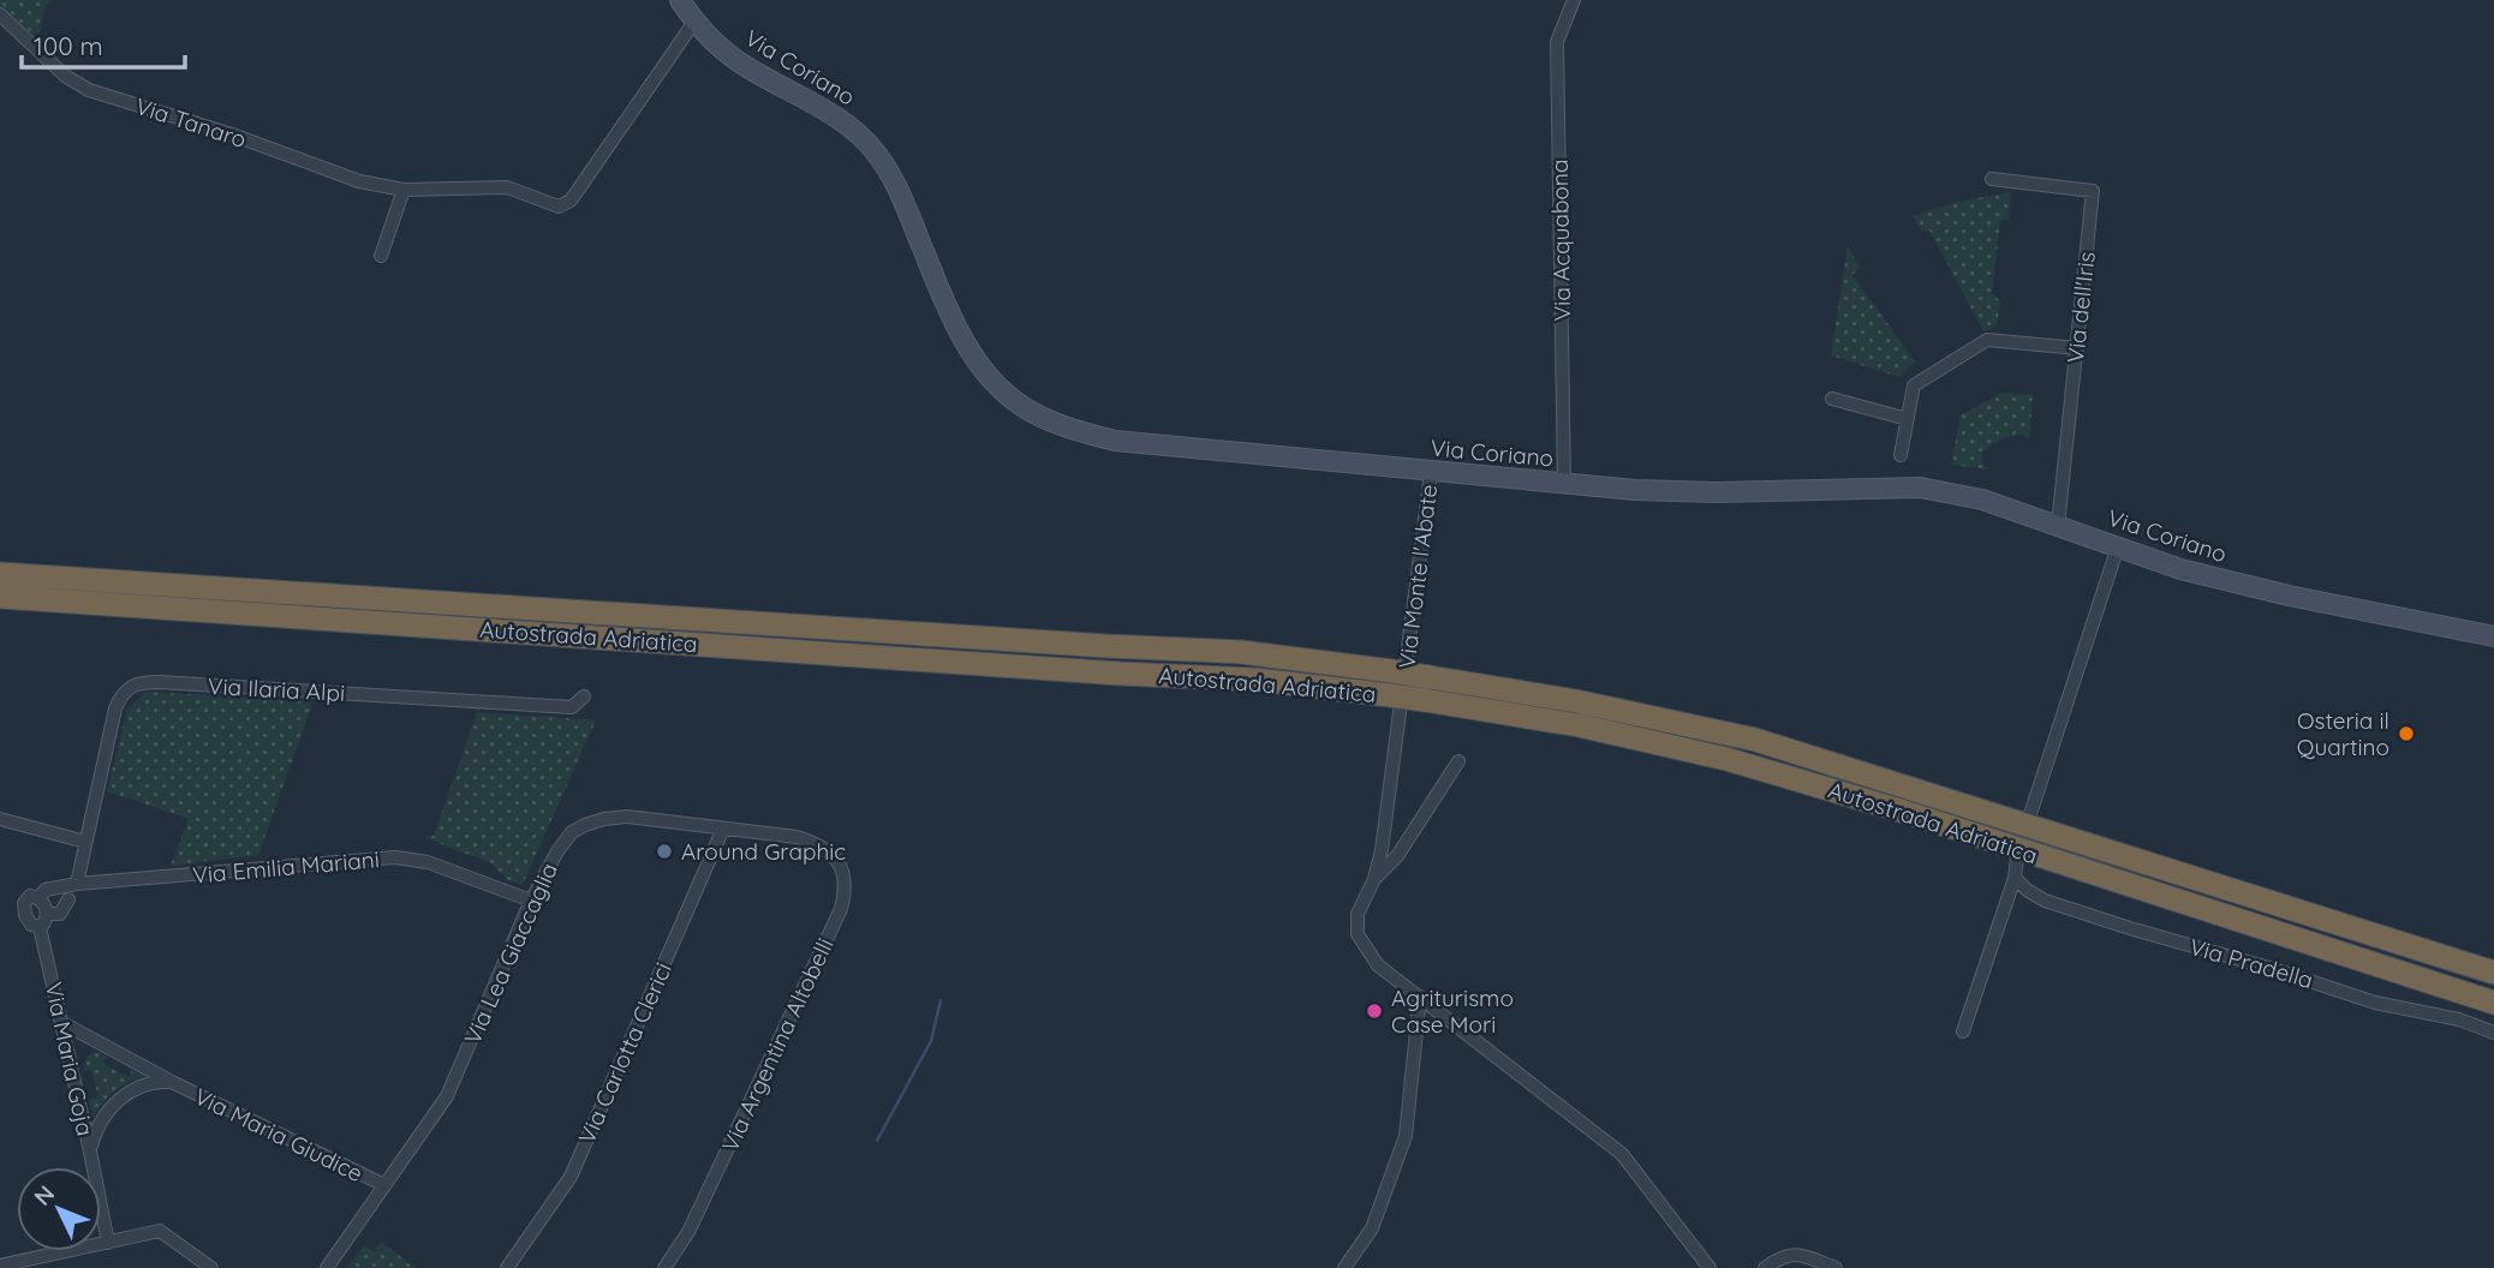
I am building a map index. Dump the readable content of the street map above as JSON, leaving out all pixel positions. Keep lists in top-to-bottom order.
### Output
{
  "streets": {
    "highway": ["Autostrada Adriatica"],
    "main road": ["Via Coriano"],
    "street": [
      "Via Tanaro",
      "Via Acquabona",
      "Via dell'Iris",
      "Via Monte l'Abate",
      "Via Ilaria Alpi",
      "Via Emilia Mariani",
      "Via Lea Giaccaglia",
      "Via Pradella",
      "Via Argentina Altobelli",
      "Via Carlotta Clerici",
      "Via Maria Goja",
      "Via Maria Giudice"
    ]
  },
  "crossings": [
    ["Via Coriano", "Via Tanaro"],
    ["Via Coriano", "Via Acquabona"],
    ["Via Coriano", "Via dell'Iris"],
    ["Via Coriano", "Via Monte l'Abate"],
    ["Via Ilaria Alpi", "Via Emilia Mariani"],
    ["Via Emilia Mariani", "Via Lea Giaccaglia"],
    ["Via Emilia Mariani", "Via Maria Goja"],
    ["Via Lea Giaccaglia", "Via Argentina Altobelli"],
    ["Via Lea Giaccaglia", "Via Carlotta Clerici"],
    ["Via Lea Giaccaglia", "Via Maria Giudice"],
    ["Via Maria Goja", "Via Maria Giudice"]
  ],
  "places": ["Osteria il Quartino", "Around Graphic", "Agriturismo Case Mori"],
  "scale_bar": "100 m",
  "north": "top left"
}
